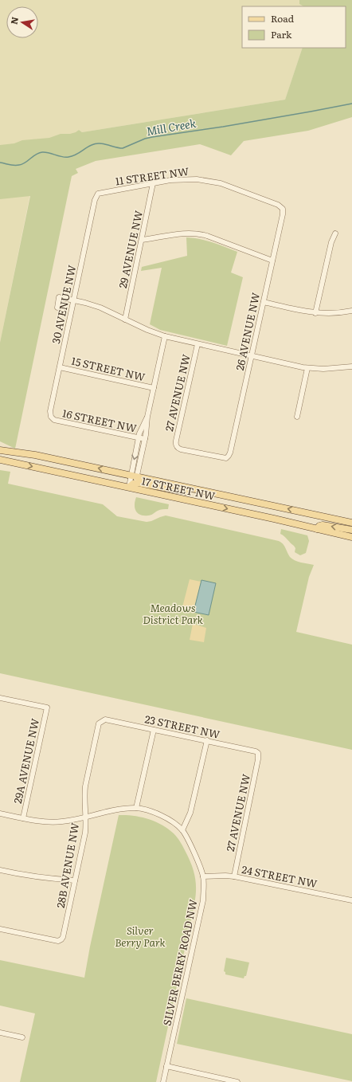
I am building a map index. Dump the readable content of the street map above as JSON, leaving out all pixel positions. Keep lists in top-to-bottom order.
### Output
{
  "streets": {
    "main road": ["17 STREET NW"],
    "street": [
      "11 STREET NW",
      "29 AVENUE NW",
      "30 AVENUE NW",
      "26 AVENUE NW",
      "15 STREET NW",
      "27 AVENUE NW",
      "16 STREET NW",
      "23 STREET NW",
      "29A AVENUE NW",
      "28B AVENUE NW",
      "24 STREET NW",
      "SILVER BERRY ROAD NW"
    ]
  },
  "crossings": [
    ["11 STREET NW", "29 AVENUE NW"],
    ["11 STREET NW", "30 AVENUE NW"],
    ["11 STREET NW", "26 AVENUE NW"],
    ["30 AVENUE NW", "15 STREET NW"],
    ["30 AVENUE NW", "16 STREET NW"],
    ["26 AVENUE NW", "27 AVENUE NW"],
    ["27 AVENUE NW", "23 STREET NW"],
    ["27 AVENUE NW", "24 STREET NW"],
    ["23 STREET NW", "28B AVENUE NW"],
    ["29A AVENUE NW", "SILVER BERRY ROAD NW"],
    ["28B AVENUE NW", "SILVER BERRY ROAD NW"],
    ["24 STREET NW", "SILVER BERRY ROAD NW"]
  ],
  "water": ["Mill Creek"],
  "parks": ["Meadows District Park", "Silver Berry Park"],
  "legend": ["Road", "Park"],
  "north": "left"
}
